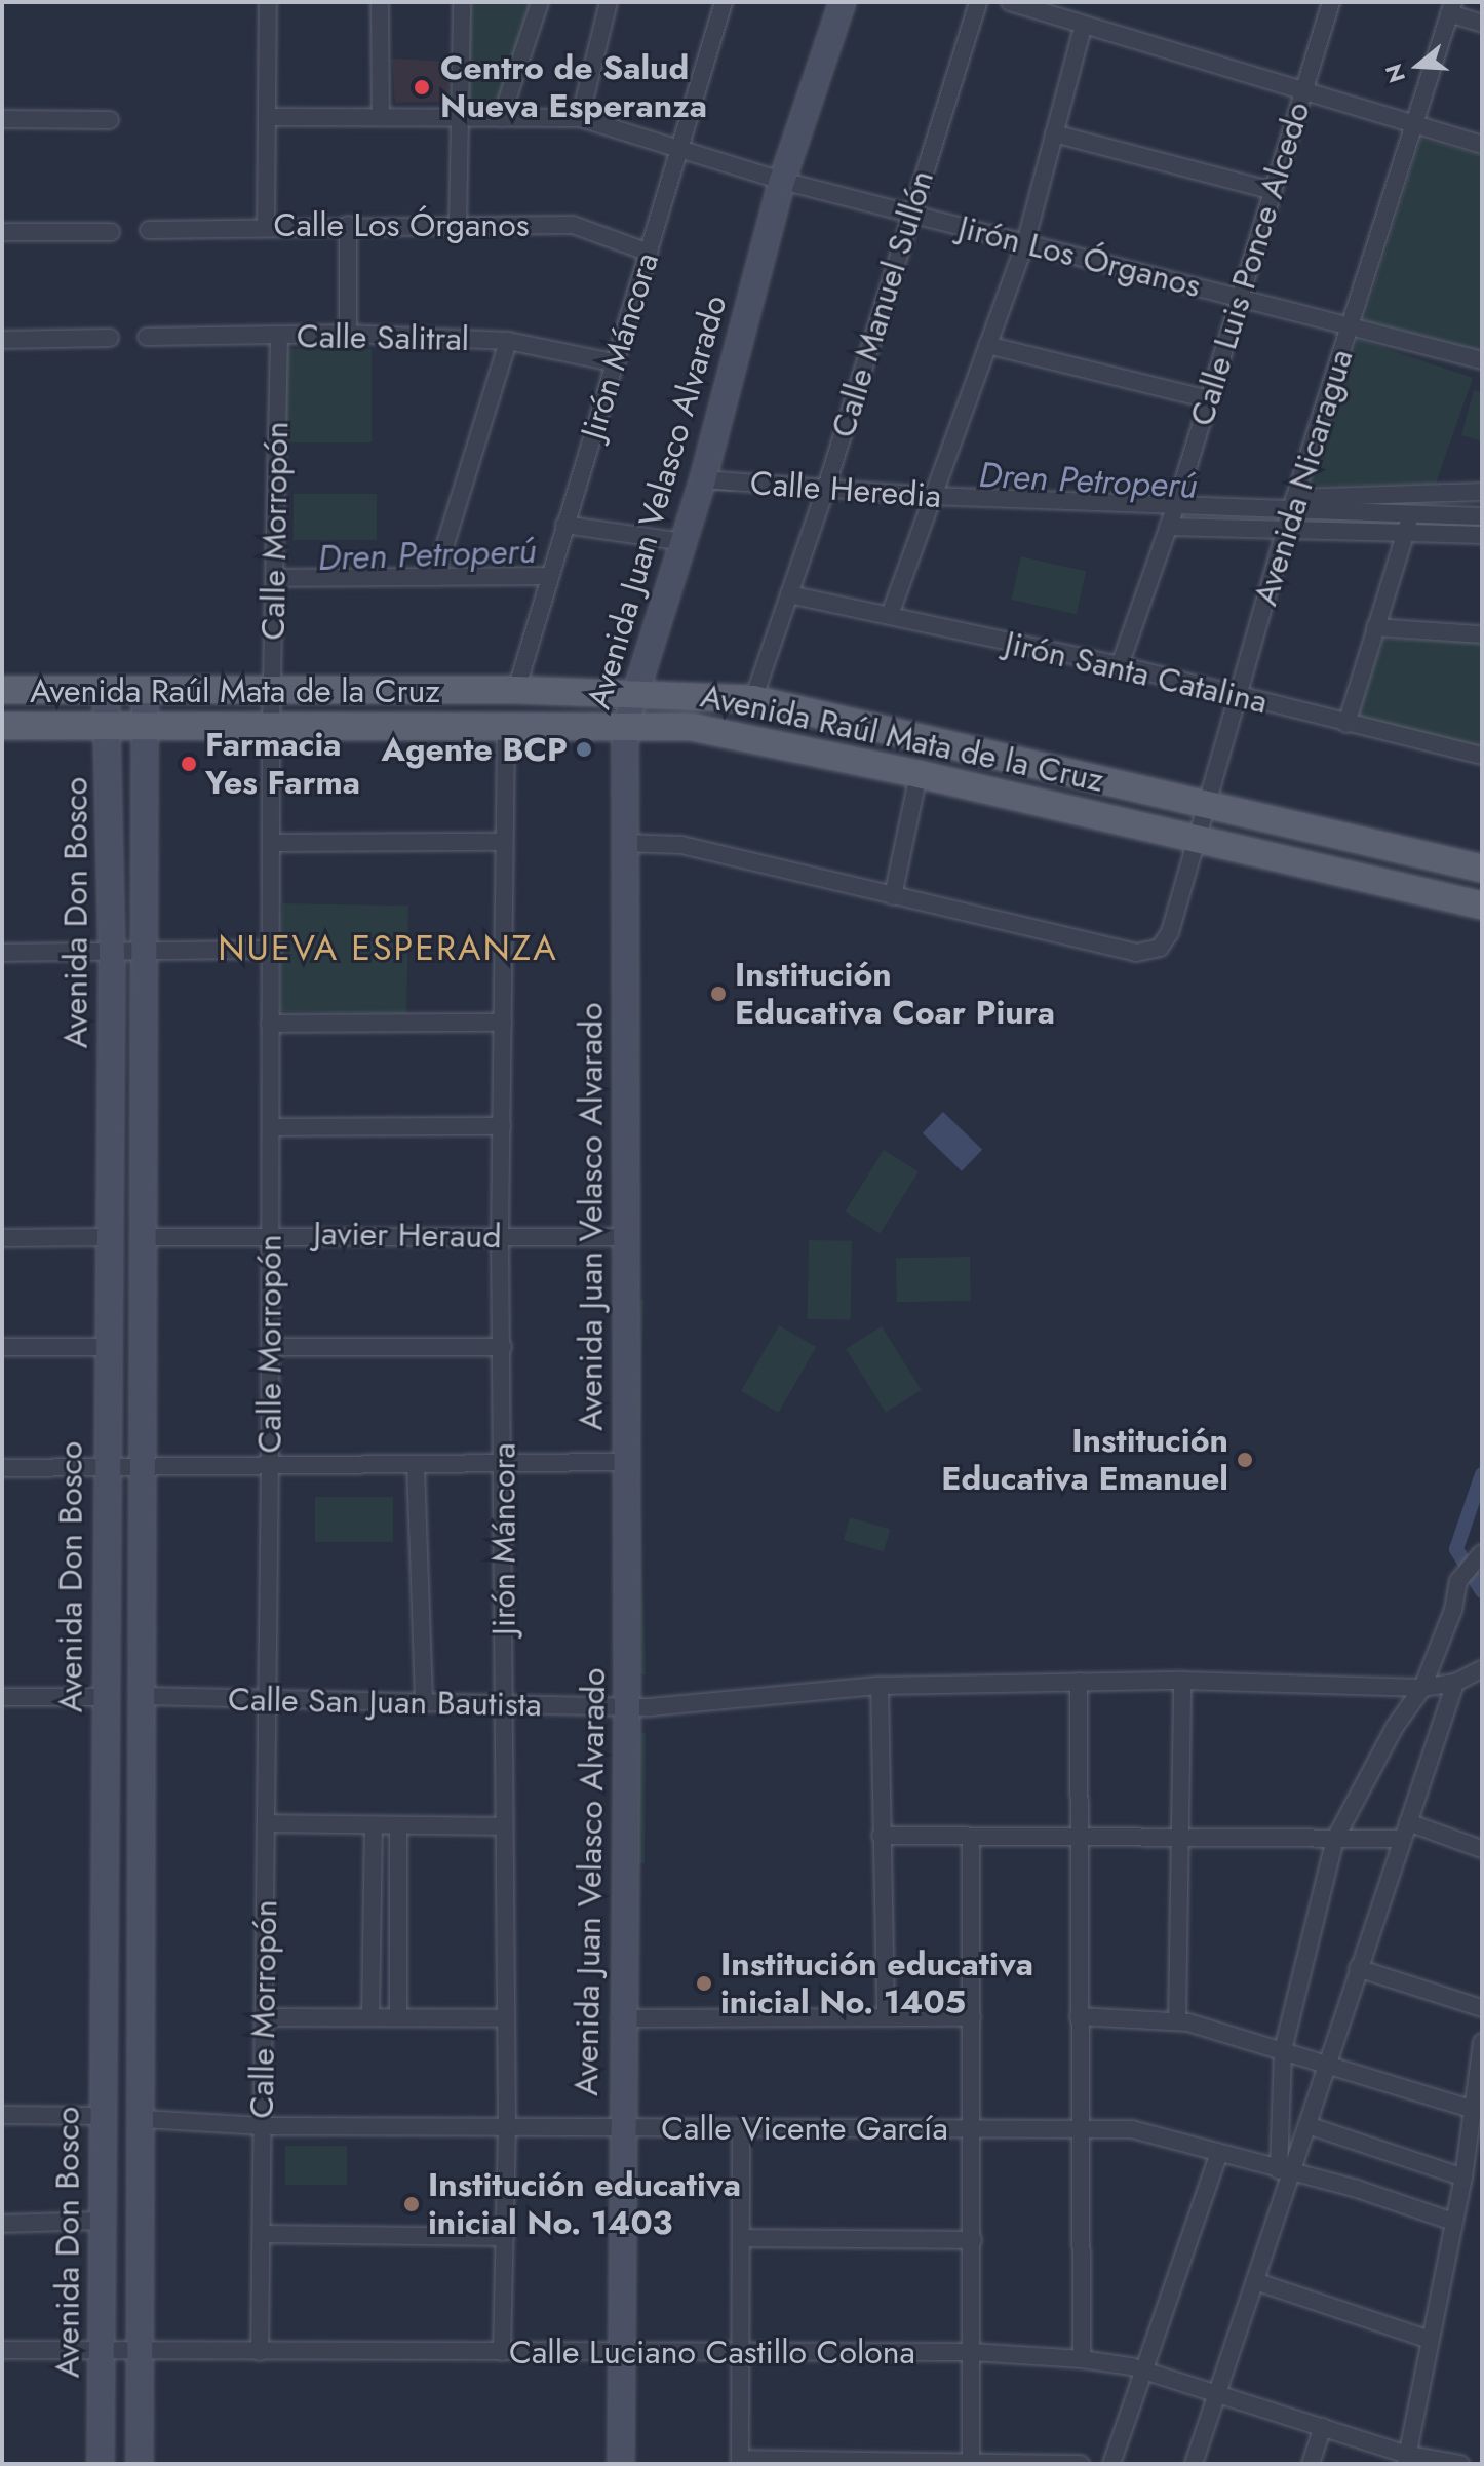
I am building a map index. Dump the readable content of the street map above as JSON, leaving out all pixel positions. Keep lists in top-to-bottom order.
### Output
{
  "streets": {
    "main road": ["Avenida Raúl Mata de la Cruz"],
    "street": [
      "Calle Los Órganos",
      "Jirón Los Órganos",
      "Calle Luis Ponce Alcedo",
      "Calle Manuel Sullón",
      "Calle Salitral",
      "Jirón Máncora",
      "Avenida Nicaragua",
      "Calle Heredia",
      "Avenida Juan Velasco Alvarado",
      "Calle Morropón",
      "Jirón Santa Catalina",
      "Avenida Don Bosco",
      "Javier Heraud",
      "Calle San Juan Bautista",
      "Calle Vicente García",
      "Calle Luciano Castillo Colona"
    ]
  },
  "crossings": [
    ["Calle Los Órganos", "Jirón Máncora"],
    ["Jirón Los Órganos", "Calle Luis Ponce Alcedo"],
    ["Jirón Los Órganos", "Calle Manuel Sullón"],
    ["Jirón Los Órganos", "Jirón Máncora"],
    ["Jirón Los Órganos", "Avenida Nicaragua"],
    ["Jirón Los Órganos", "Avenida Juan Velasco Alvarado"],
    ["Calle Luis Ponce Alcedo", "Calle Heredia"],
    ["Calle Luis Ponce Alcedo", "Jirón Santa Catalina"],
    ["Calle Manuel Sullón", "Calle Heredia"],
    ["Calle Manuel Sullón", "Jirón Santa Catalina"],
    ["Calle Manuel Sullón", "Avenida Raúl Mata de la Cruz"],
    ["Calle Salitral", "Jirón Máncora"],
    ["Calle Salitral", "Calle Morropón"],
    ["Jirón Máncora", "Avenida Raúl Mata de la Cruz"],
    ["Jirón Máncora", "Javier Heraud"],
    ["Jirón Máncora", "Calle San Juan Bautista"],
    ["Jirón Máncora", "Calle Vicente García"],
    ["Jirón Máncora", "Calle Luciano Castillo Colona"],
    ["Avenida Nicaragua", "Calle Heredia"],
    ["Avenida Nicaragua", "Jirón Santa Catalina"],
    ["Avenida Nicaragua", "Avenida Raúl Mata de la Cruz"],
    ["Calle Heredia", "Avenida Juan Velasco Alvarado"],
    ["Avenida Juan Velasco Alvarado", "Avenida Raúl Mata de la Cruz"],
    ["Avenida Juan Velasco Alvarado", "Javier Heraud"],
    ["Avenida Juan Velasco Alvarado", "Calle San Juan Bautista"],
    ["Avenida Juan Velasco Alvarado", "Calle Vicente García"],
    ["Avenida Juan Velasco Alvarado", "Calle Luciano Castillo Colona"],
    ["Calle Morropón", "Avenida Raúl Mata de la Cruz"],
    ["Calle Morropón", "Javier Heraud"],
    ["Calle Morropón", "Calle San Juan Bautista"],
    ["Calle Morropón", "Calle Vicente García"],
    ["Calle Morropón", "Calle Luciano Castillo Colona"],
    ["Avenida Raúl Mata de la Cruz", "Avenida Don Bosco"],
    ["Avenida Don Bosco", "Javier Heraud"],
    ["Avenida Don Bosco", "Calle San Juan Bautista"],
    ["Avenida Don Bosco", "Calle Vicente García"],
    ["Avenida Don Bosco", "Calle Luciano Castillo Colona"]
  ],
  "districts": ["NUEVA ESPERANZA"],
  "water": ["Dren Petroperú"],
  "places": [
    "Centro de Salud Nueva Esperanza",
    "Agente BCP",
    "Farmacia Yes Farma",
    "Institución Educativa Coar Piura",
    "Institución Educativa Emanuel",
    "Institución educativa inicial No. 1405",
    "Institución educativa inicial No. 1403"
  ],
  "north": "left"
}
